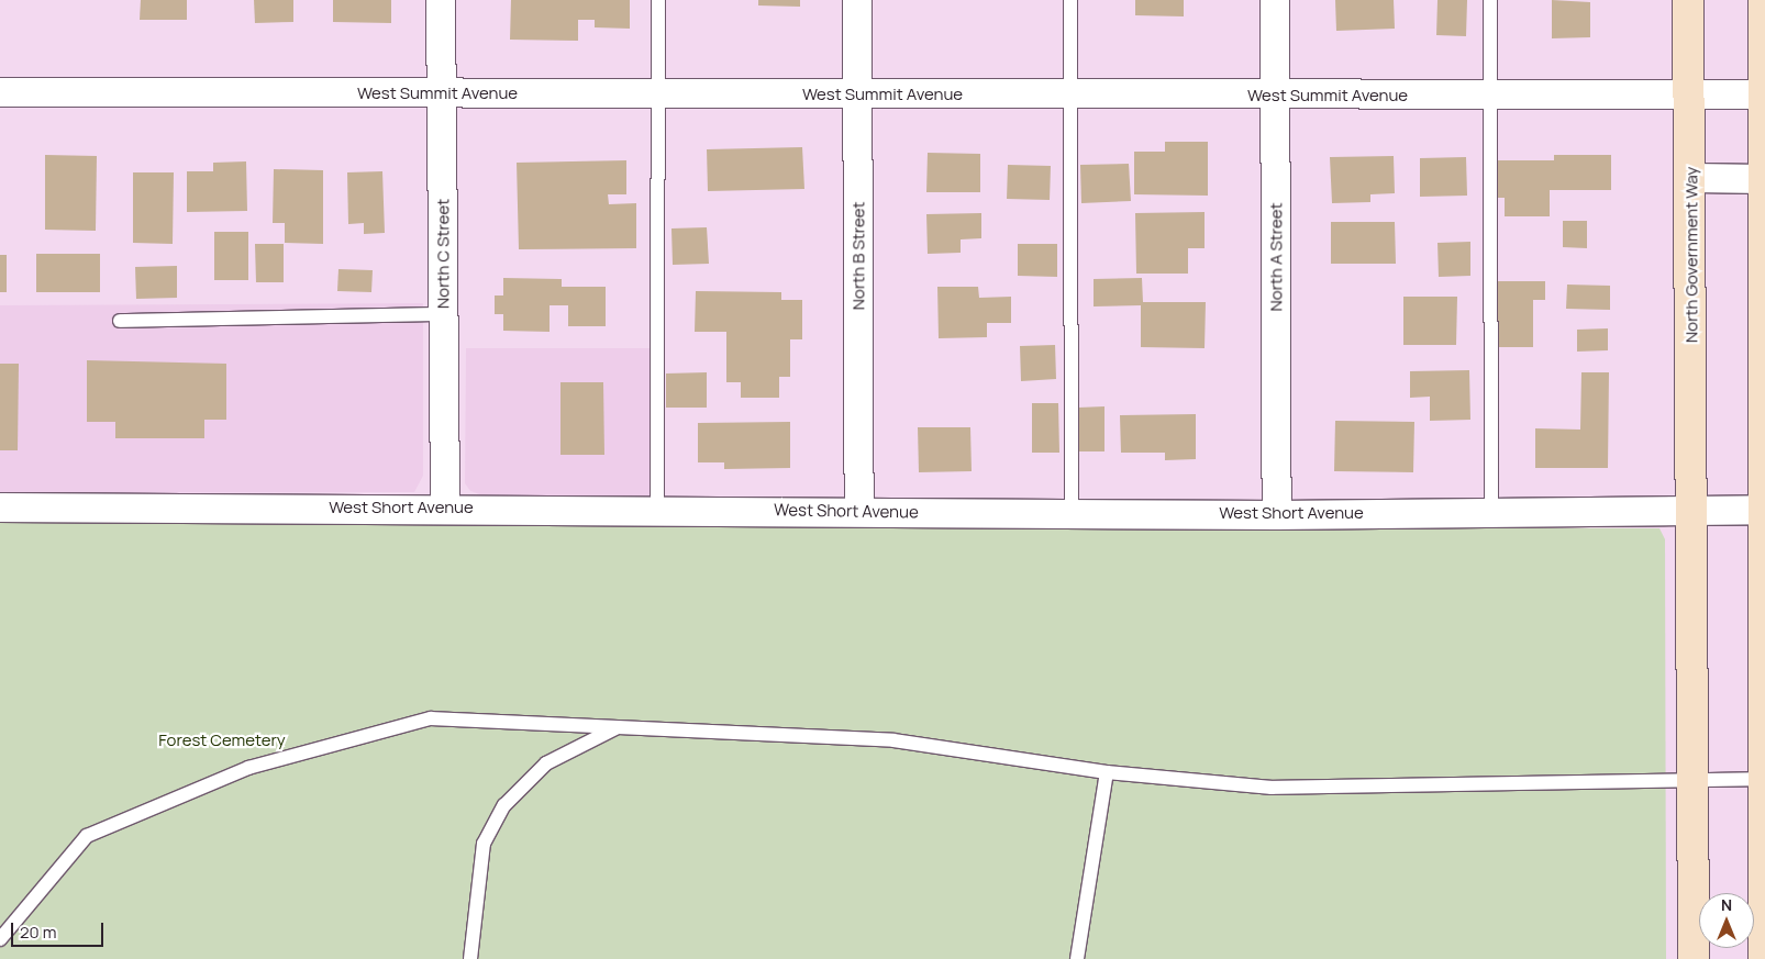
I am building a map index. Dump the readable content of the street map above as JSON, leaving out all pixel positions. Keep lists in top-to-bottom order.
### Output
{
  "streets": {
    "main road": ["North Government Way"],
    "street": [
      "West Summit Avenue",
      "North C Street",
      "North B Street",
      "North A Street",
      "West Short Avenue"
    ]
  },
  "crossings": [
    ["West Summit Avenue", "North C Street"],
    ["West Summit Avenue", "North Government Way"],
    ["West Summit Avenue", "North B Street"],
    ["West Summit Avenue", "North A Street"],
    ["North C Street", "West Short Avenue"],
    ["North Government Way", "West Short Avenue"],
    ["North B Street", "West Short Avenue"],
    ["North A Street", "West Short Avenue"]
  ],
  "parks": ["Forest Cemetery"],
  "scale_bar": "20 m",
  "north": "top"
}
